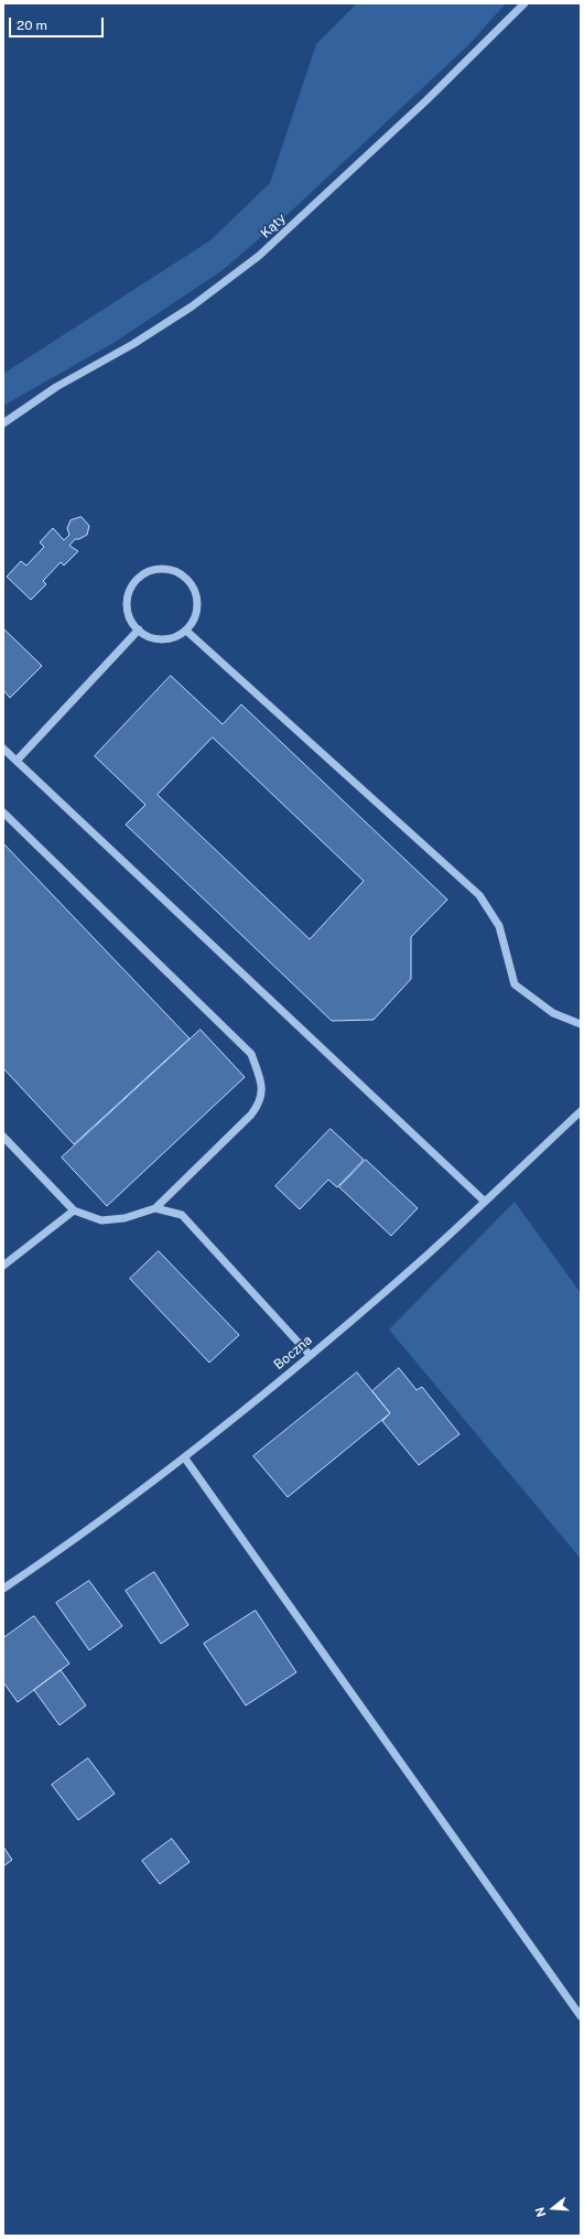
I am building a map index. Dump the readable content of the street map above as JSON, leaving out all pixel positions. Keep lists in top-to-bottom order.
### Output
{
  "streets": {
    "street": ["Kąty", "Boczna"]
  },
  "scale_bar": "20 m",
  "north": "left"
}
